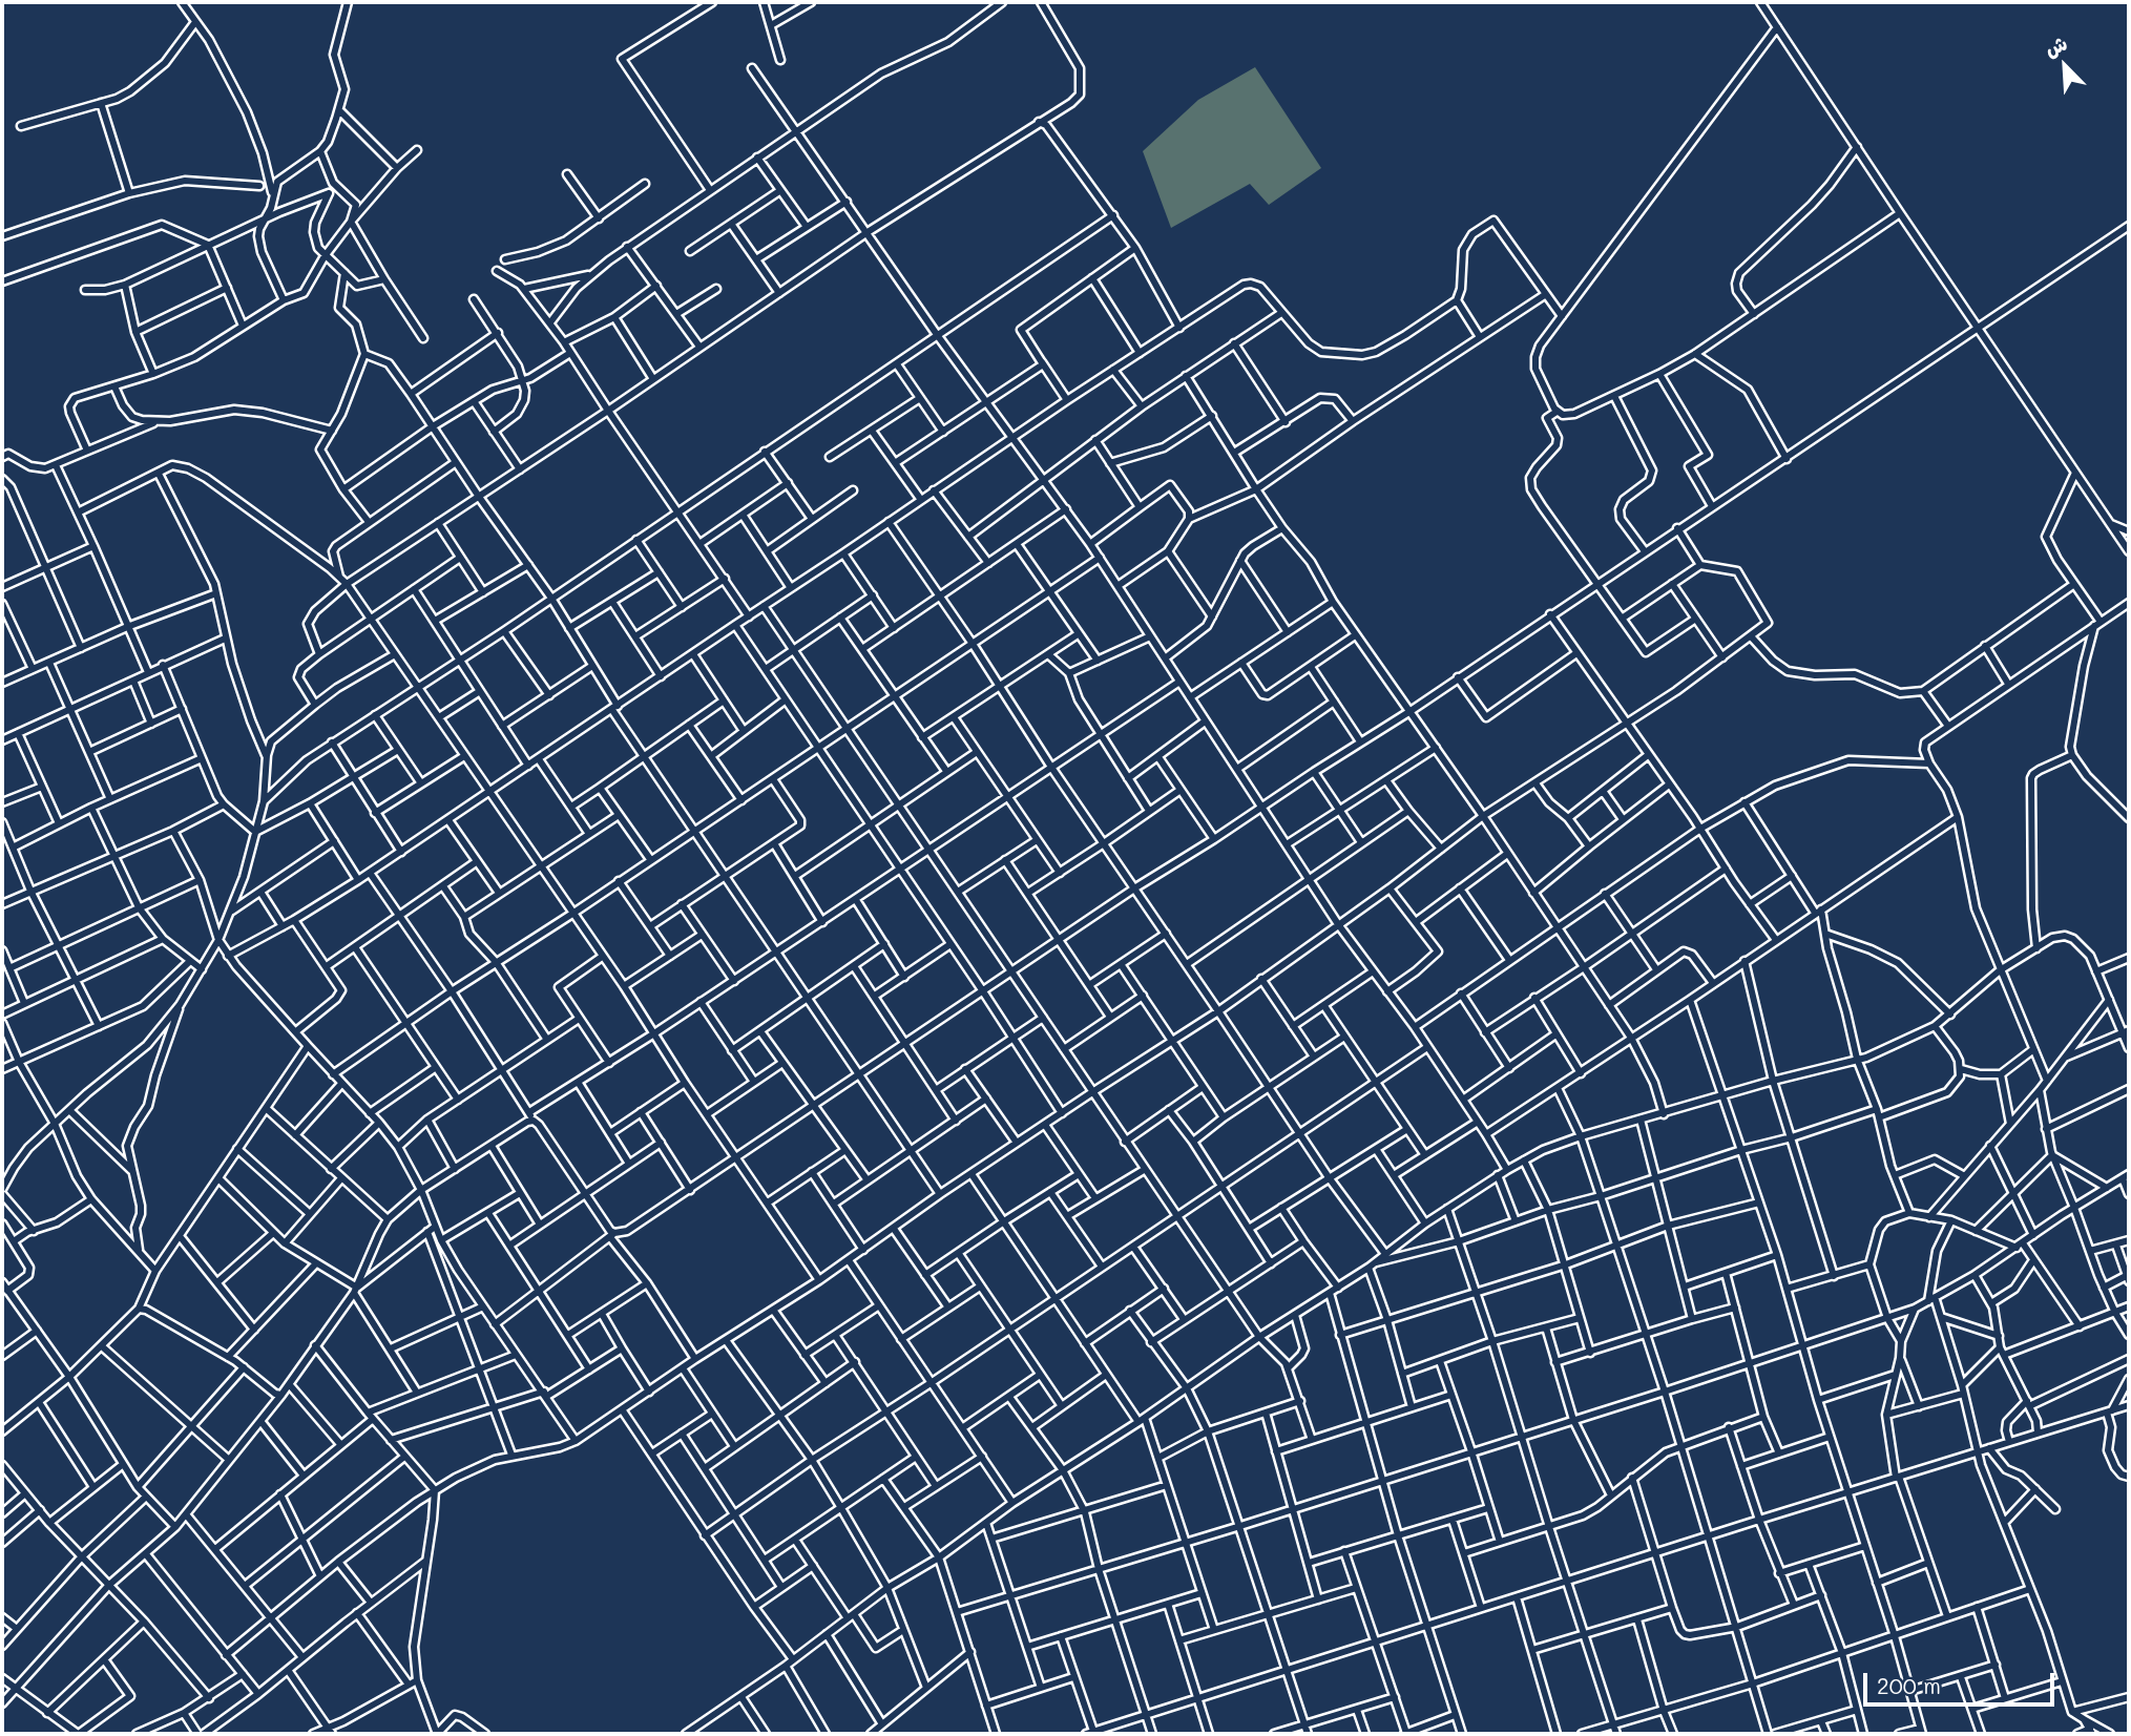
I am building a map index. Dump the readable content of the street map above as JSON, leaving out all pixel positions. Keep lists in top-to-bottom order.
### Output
{
  "scale_bar": "200 m",
  "north": "top left"
}
